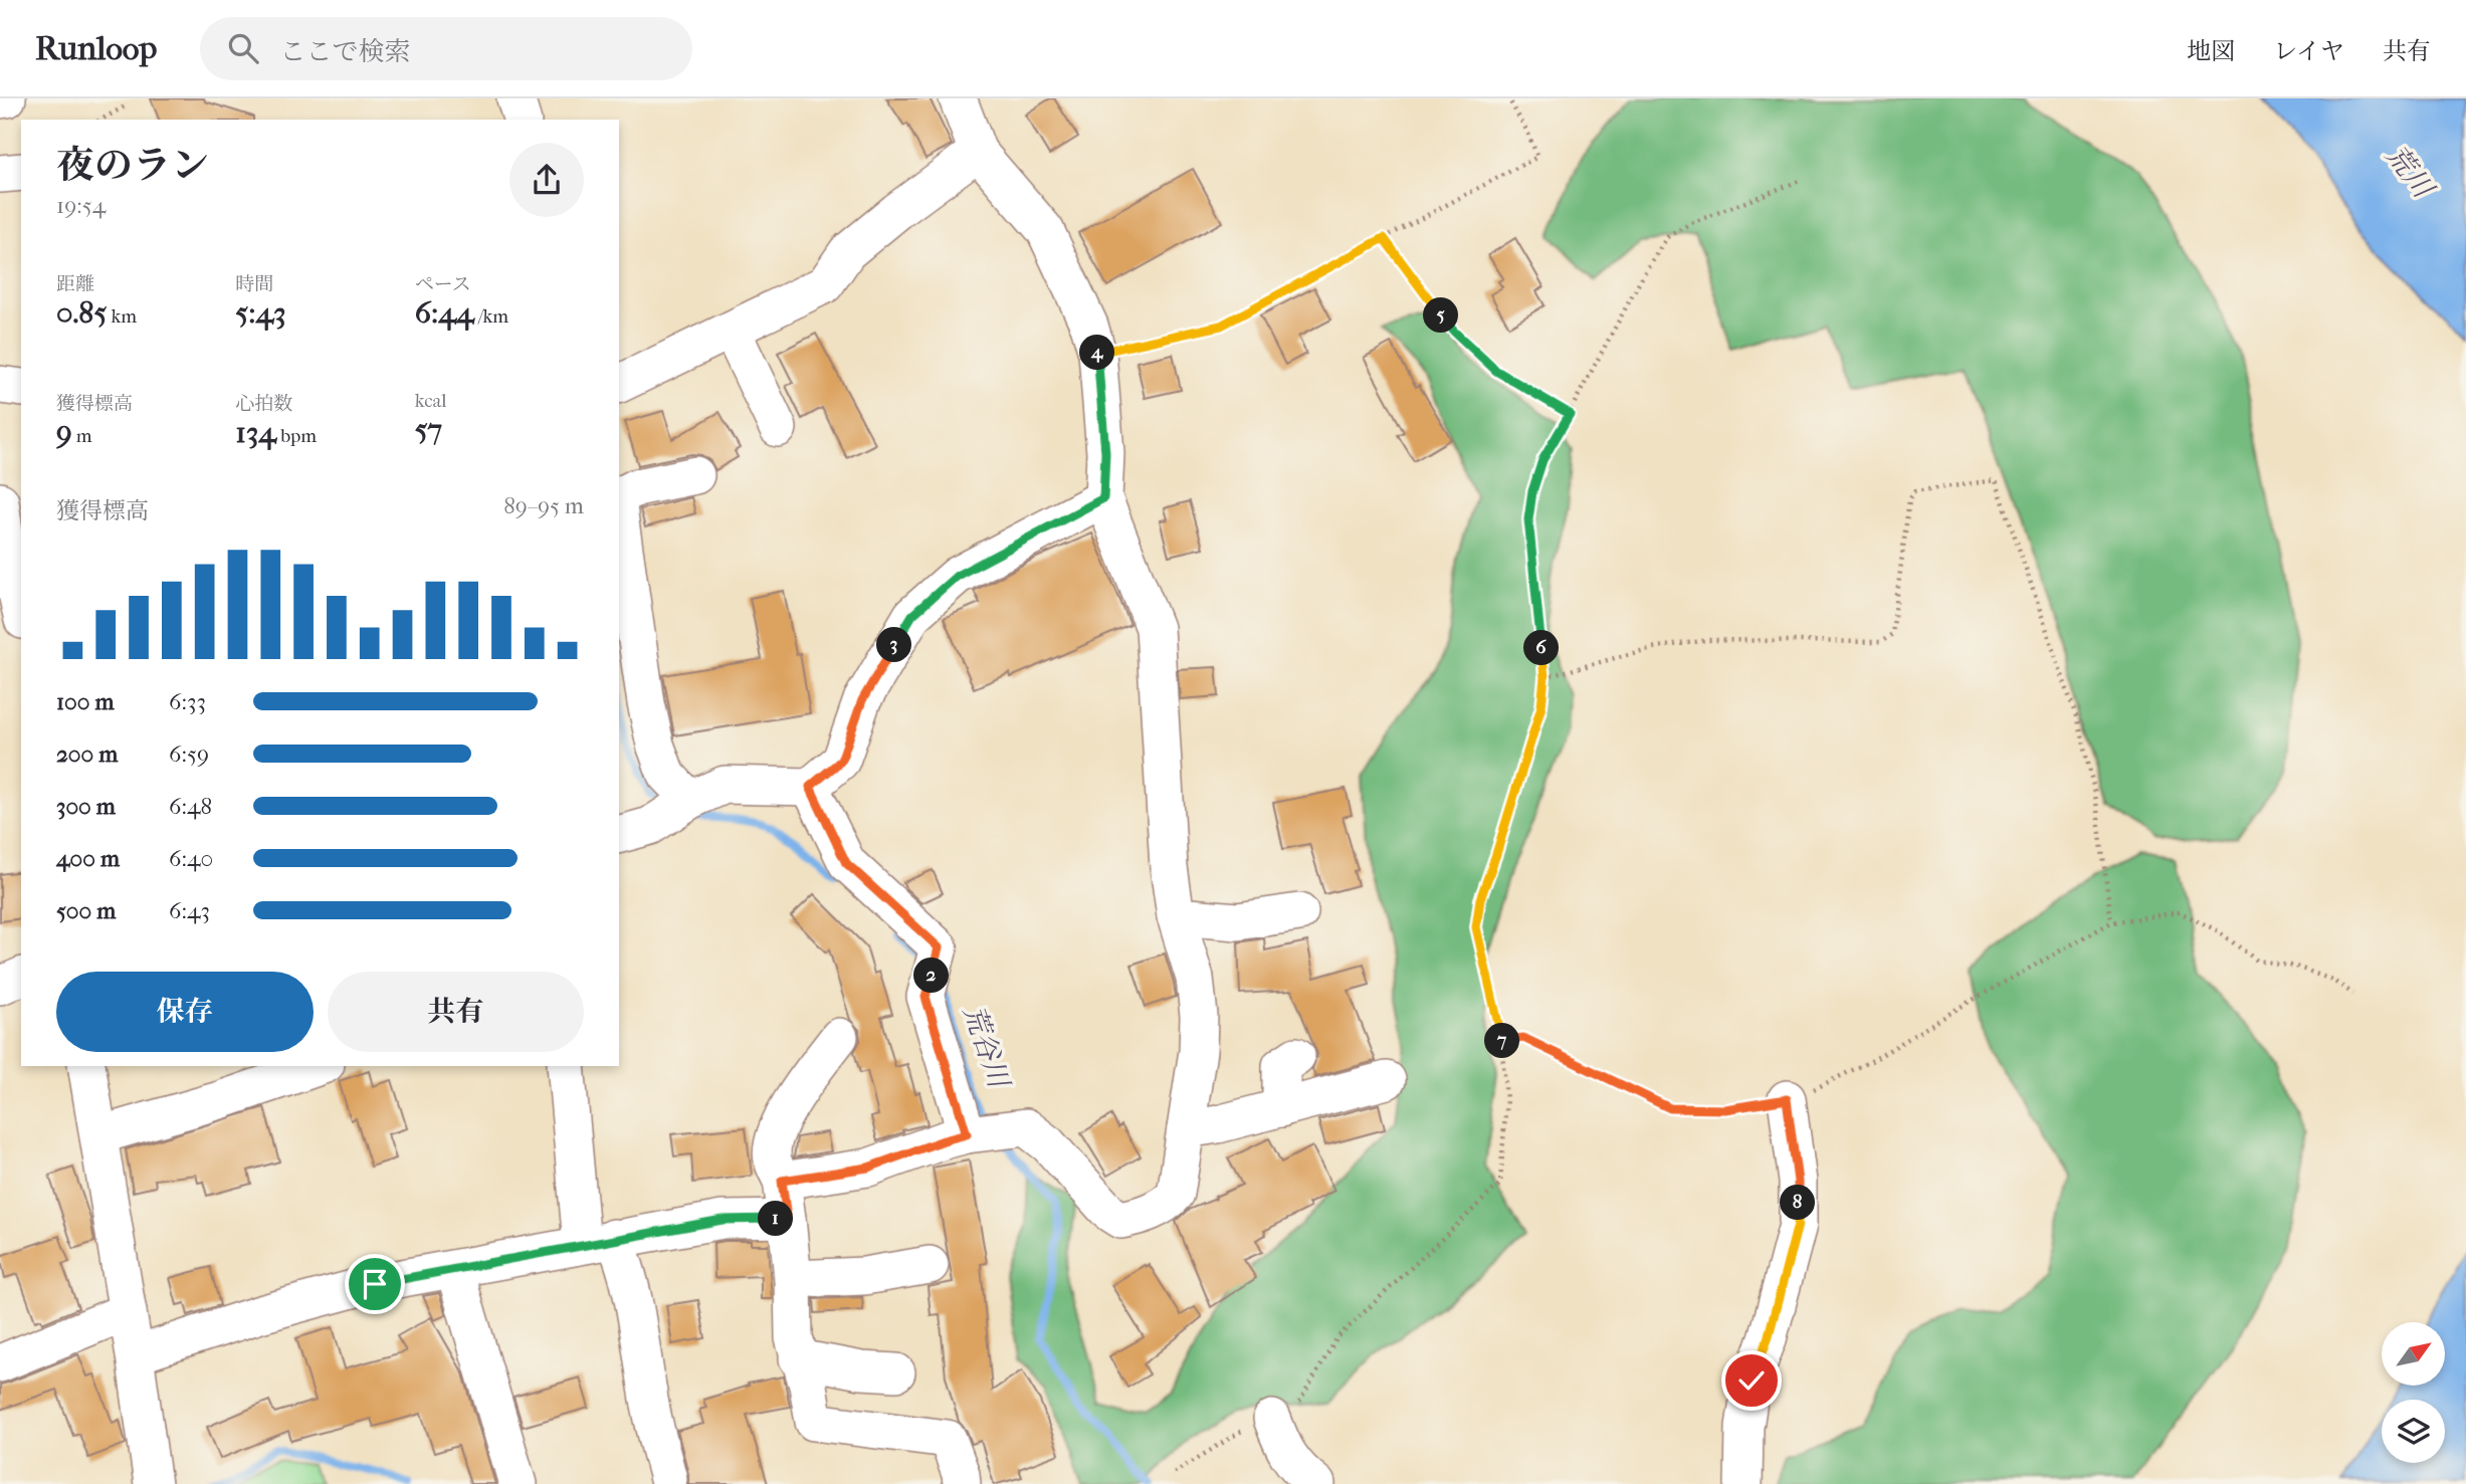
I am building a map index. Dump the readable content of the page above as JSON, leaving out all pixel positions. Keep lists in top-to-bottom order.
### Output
{
  "water": ["荒川", "荒谷川"],
  "north": "top right",
  "page": {
    "header": "Runloop",
    "search": "ここで検索",
    "nav": ["地図", "レイヤ", "共有"],
    "heading": ["夜のラン", "19:54"],
    "stats": [
      ["距離", "0.85 km"],
      ["時間", "5:43"],
      ["ペース", "6:44 /km"],
      ["獲得標高", "9 m"],
      ["心拍数", "134 bpm"],
      ["kcal", "57"]
    ],
    "pins": [
      "5",
      "4",
      "3",
      "6",
      "2",
      "7",
      "8",
      "1"
    ],
    "chart": ["獲得標高", "89–95 m"],
    "list": [
      {
        "name": "100 m",
        "note": "6:33"
      },
      {
        "name": "200 m",
        "note": "6:59"
      },
      {
        "name": "300 m",
        "note": "6:48"
      },
      {
        "name": "400 m",
        "note": "6:40"
      },
      {
        "name": "500 m",
        "note": "6:43"
      }
    ],
    "buttons": ["保存", "共有"]
  }
}
